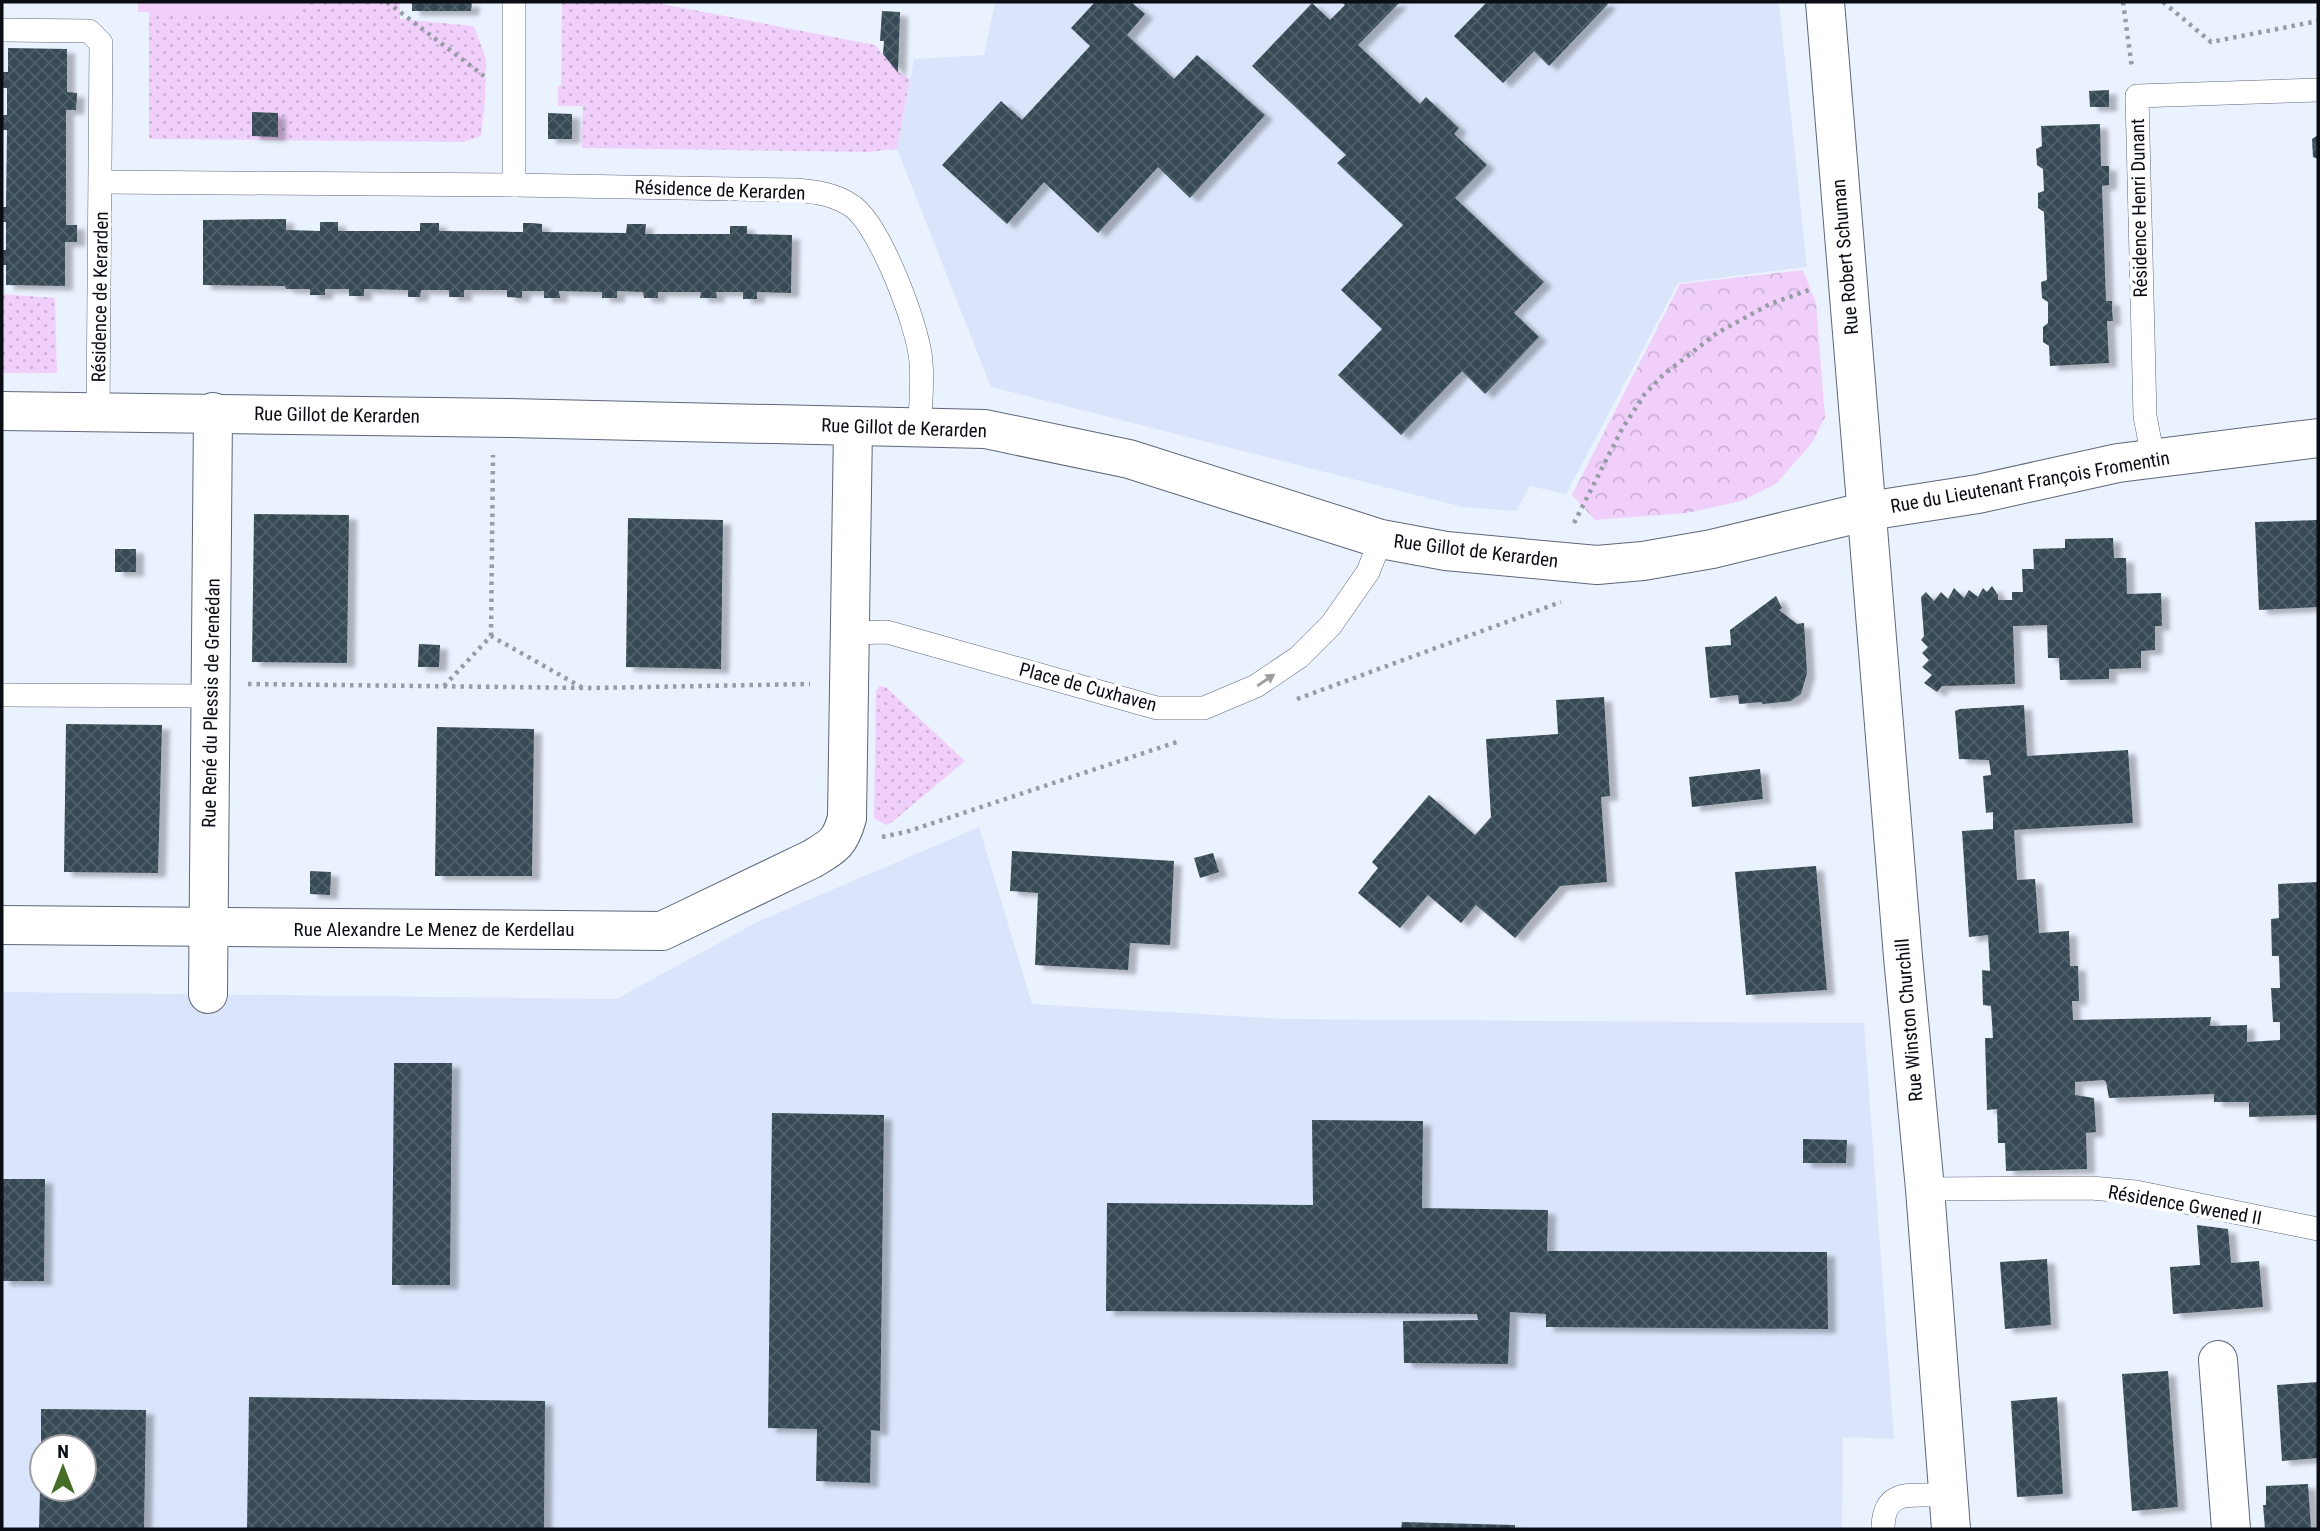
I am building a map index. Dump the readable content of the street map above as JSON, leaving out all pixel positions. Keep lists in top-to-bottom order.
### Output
{
  "streets": {
    "street": [
      "Rue Robert Schuman",
      "Rue Gillot de Kerarden",
      "Rue du Lieutenant François Fromentin",
      "Rue René du Plessis de Grenédan",
      "Rue Alexandre Le Menez de Kerdellau",
      "Rue Winston Churchill"
    ],
    "lane": [
      "Résidence de Kerarden",
      "Résidence Henri Dunant",
      "Place de Cuxhaven",
      "Résidence Gwened II"
    ]
  },
  "crossings": [
    ["Résidence de Kerarden", "Rue Gillot de Kerarden"],
    ["Résidence Henri Dunant", "Rue du Lieutenant François Fromentin"],
    ["Rue Robert Schuman", "Rue Gillot de Kerarden"],
    ["Rue Robert Schuman", "Rue du Lieutenant François Fromentin"],
    ["Rue Robert Schuman", "Rue Winston Churchill"],
    ["Rue Gillot de Kerarden", "Rue du Lieutenant François Fromentin"],
    ["Rue Gillot de Kerarden", "Place de Cuxhaven"],
    ["Rue Gillot de Kerarden", "Rue René du Plessis de Grenédan"],
    ["Rue Gillot de Kerarden", "Rue Winston Churchill"],
    ["Rue du Lieutenant François Fromentin", "Rue Winston Churchill"],
    ["Rue René du Plessis de Grenédan", "Rue Alexandre Le Menez de Kerdellau"],
    ["Rue Winston Churchill", "Résidence Gwened II"]
  ],
  "one_way": ["Place de Cuxhaven"],
  "north": "top"
}
